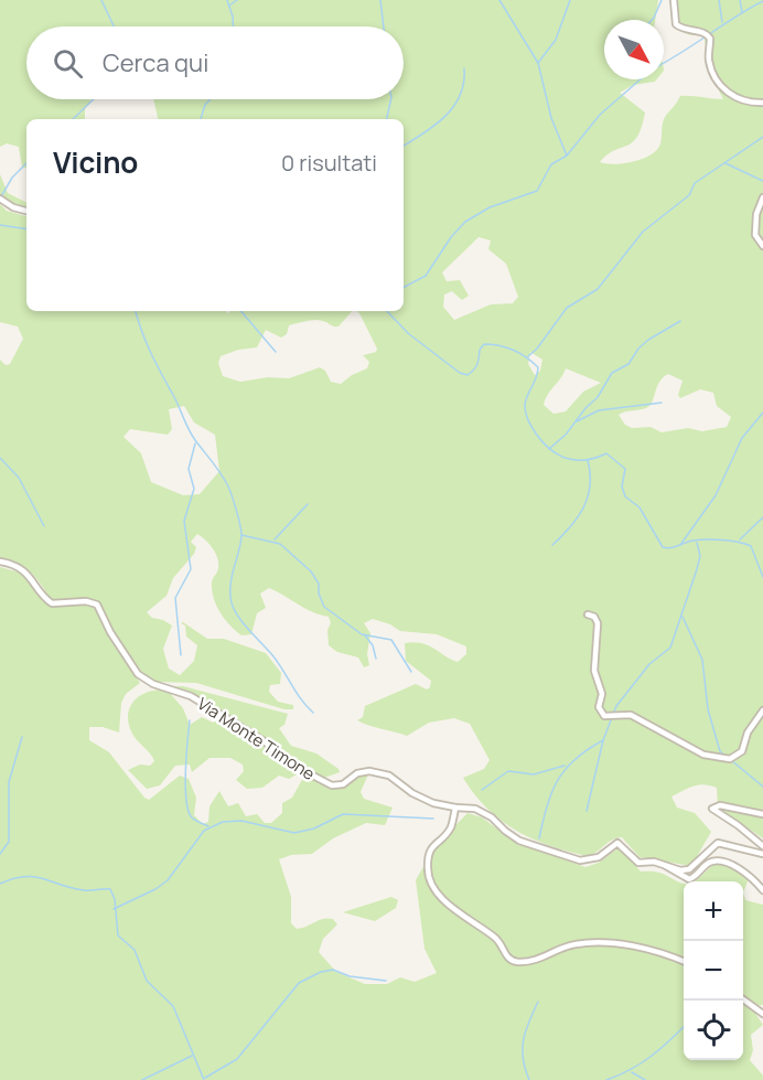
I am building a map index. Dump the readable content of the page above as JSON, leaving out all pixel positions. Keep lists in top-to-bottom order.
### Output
{
  "streets": {
    "street": ["Via Monte Timone"]
  },
  "north": "bottom right",
  "page": {
    "search": "Cerca qui",
    "heading": ["Vicino", "0 risultati"],
    "map_buttons": ["+", "−"]
  }
}
